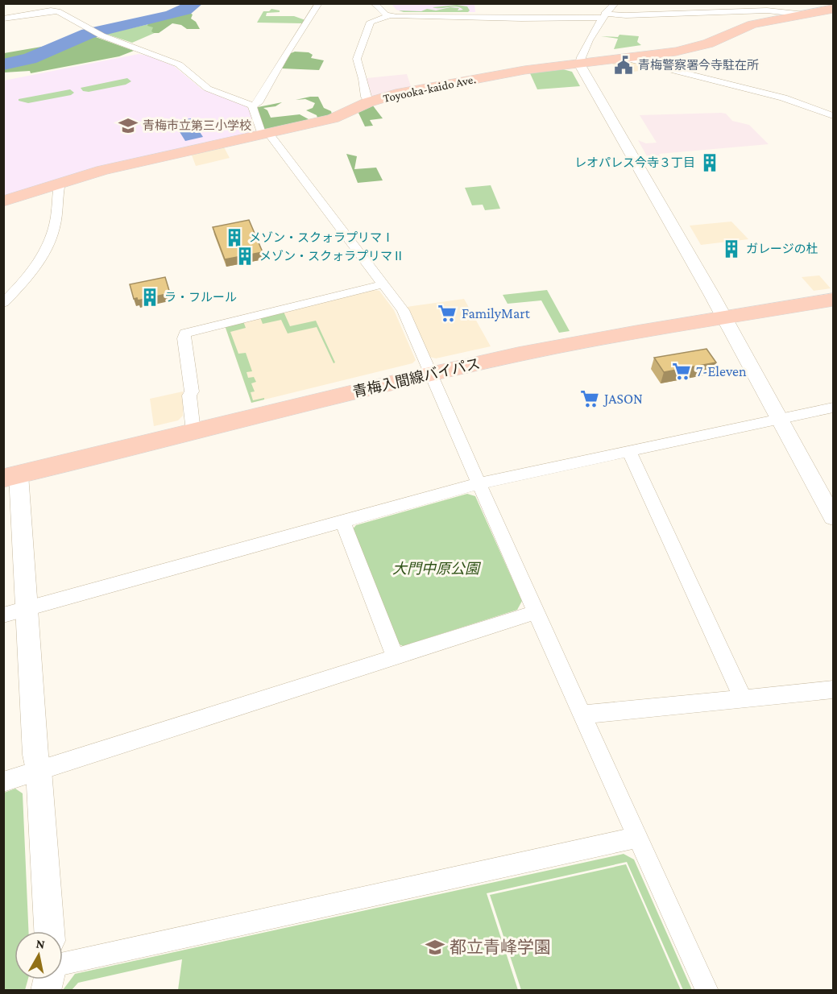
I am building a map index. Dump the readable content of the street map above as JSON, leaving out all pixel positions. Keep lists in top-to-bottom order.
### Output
{
  "streets": {
    "main road": ["Toyooka-kaido Ave.", "青梅入間線バイパス"]
  },
  "parks": ["大門中原公園"],
  "places": {
    "public building": ["青梅警察署今寺駐在所"],
    "school or university": ["青梅市立第三小学校", "都立青峰学園"],
    "building": [
      "レオパレス今寺３丁目",
      "メゾン・スクォラプリマⅠ",
      "ガレージの杜",
      "メゾン・スクォラプリマⅡ",
      "ラ・フルール"
    ],
    "supermarket": ["FamilyMart", "7-Eleven", "JASON"]
  },
  "north": "top"
}
